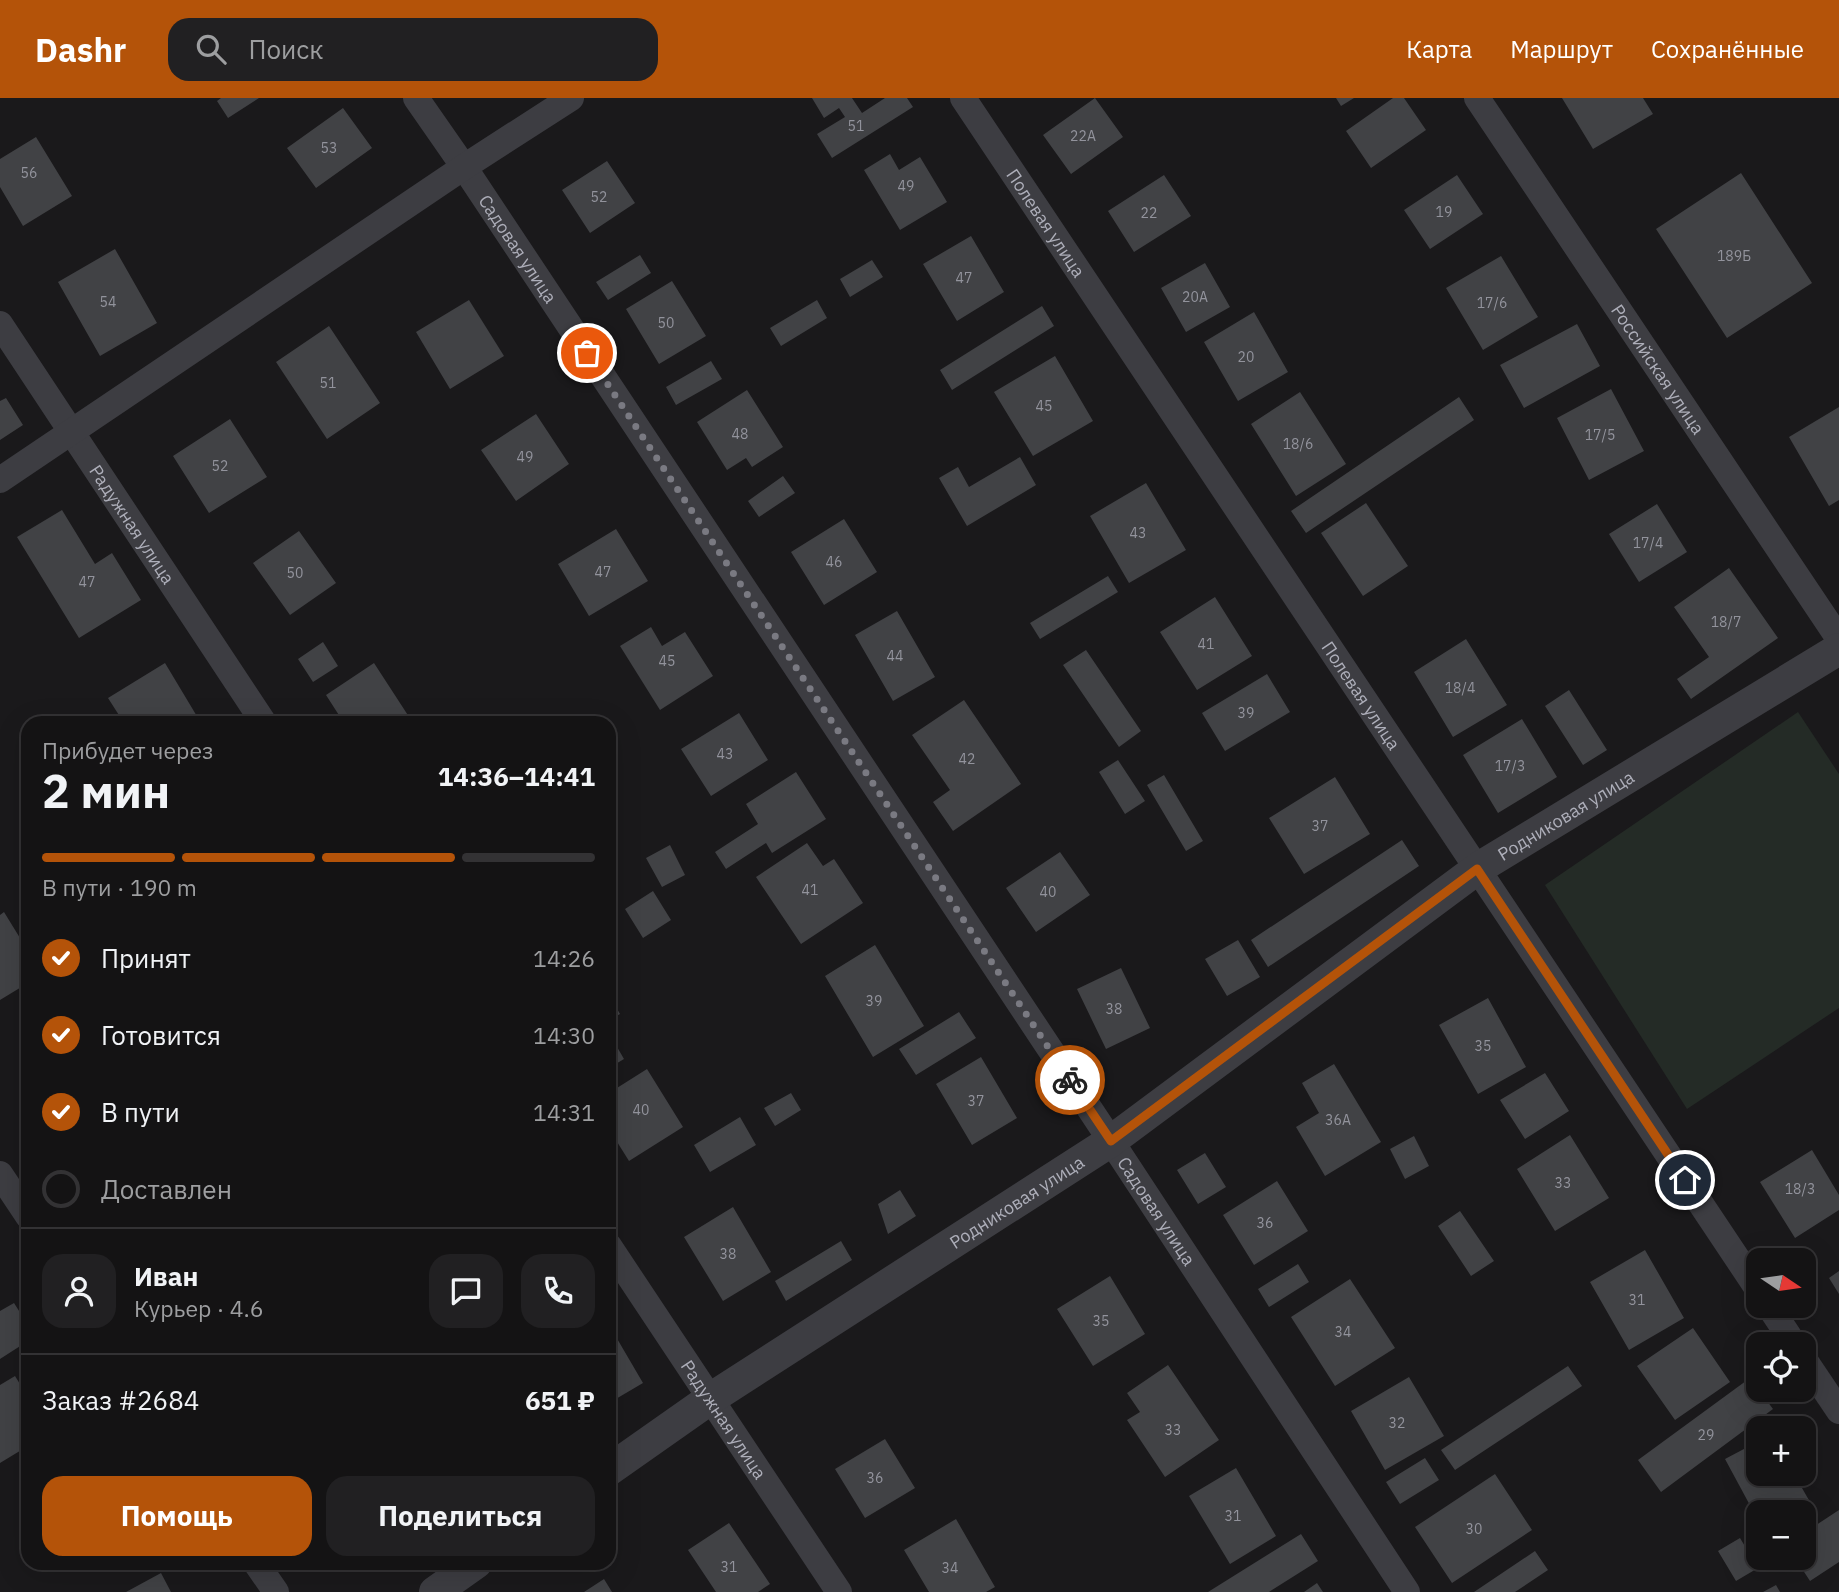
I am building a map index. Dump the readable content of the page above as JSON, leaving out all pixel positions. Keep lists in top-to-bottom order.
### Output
{
  "streets": {
    "street": [
      "Полевая улица",
      "Садовая улица",
      "Российская улица",
      "Радужная улица",
      "Родниковая улица"
    ]
  },
  "crossings": [
    ["Полевая улица", "Родниковая улица"],
    ["Садовая улица", "Родниковая улица"],
    ["Радужная улица", "Родниковая улица"]
  ],
  "house_numbers": [
    "51",
    "22А",
    "53",
    "56",
    "49",
    "52",
    "19",
    "22",
    "189Б",
    "47",
    "20А",
    "54",
    "17/6",
    "50",
    "20",
    "51",
    "45",
    "48",
    "17/5",
    "18/6",
    "49",
    "52",
    "43",
    "17/4",
    "46",
    "47",
    "50",
    "47",
    "18/7",
    "41",
    "44",
    "45",
    "18/4",
    "39",
    "43",
    "42",
    "17/3",
    "37",
    "41",
    "40",
    "39",
    "38",
    "35",
    "37",
    "40",
    "36А",
    "33",
    "18/3",
    "36",
    "38",
    "31",
    "35",
    "34",
    "32",
    "33",
    "29",
    "36",
    "31",
    "30",
    "31",
    "34"
  ],
  "north": "right",
  "page": {
    "header": "Dashr",
    "search": "Поиск",
    "nav": ["Карта", "Маршрут", "Сохранённые"],
    "heading": ["2 мин", "Прибудет через", "14:36–14:41"],
    "panel": [
      "Иван",
      "Курьер · 4.6",
      "Заказ #2684",
      "651 ₽"
    ],
    "bar": "В пути · 190 m",
    "list": [
      ["Принят", "14:26"],
      ["Готовится", "14:30"],
      ["В пути", "14:31"],
      "Доставлен"
    ],
    "map_buttons": ["+", "−"],
    "buttons": ["Помощь", "Поделиться"]
  }
}
